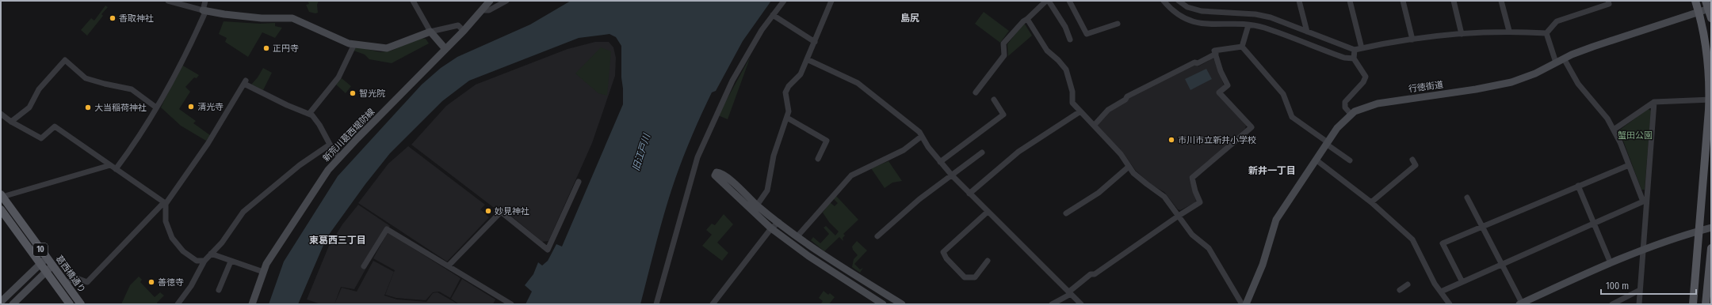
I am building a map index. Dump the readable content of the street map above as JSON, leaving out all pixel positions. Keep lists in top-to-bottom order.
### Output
{
  "streets": {
    "main road": ["10", "葛西橋通り"],
    "street": ["行徳街道", "新荒川葛西堤防線"]
  },
  "districts": ["島尻", "新井一丁目", "東葛西三丁目"],
  "water": ["旧江戸川"],
  "parks": ["蟹田公園"],
  "places": [
    "香取神社",
    "正円寺",
    "智光院",
    "清光寺",
    "大当稲荷神社",
    "市川市立新井小学校",
    "妙見神社",
    "善徳寺"
  ],
  "scale_bar": "100 m"
}
